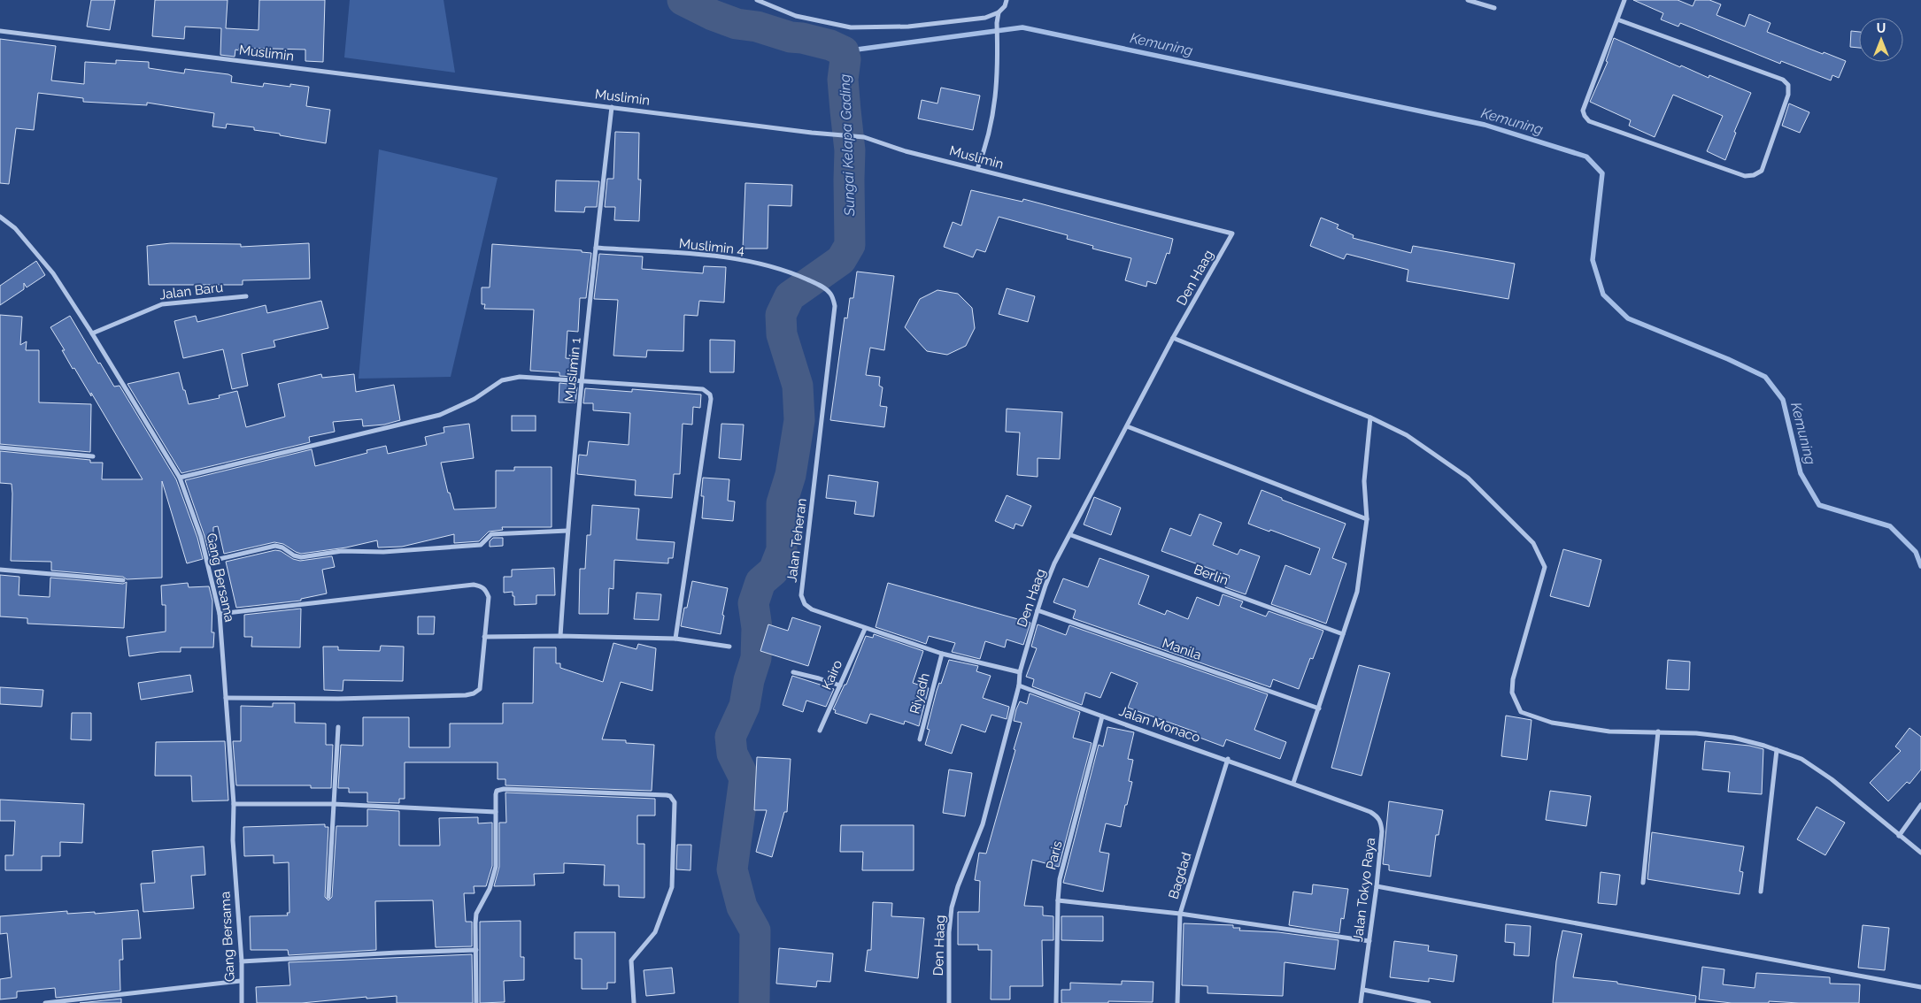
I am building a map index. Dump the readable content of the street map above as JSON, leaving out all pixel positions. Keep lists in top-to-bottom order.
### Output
{
  "streets": {
    "street": [
      "Muslimin",
      "Muslimin 4",
      "Den Haag",
      "Jalan Baru",
      "Muslimin 1",
      "Jalan Teheran",
      "Berlin",
      "Gang Bersama",
      "Manila",
      "Kairo",
      "Riyadh",
      "Jalan Monaco",
      "Paris",
      "Bagdad",
      "Jalan Tokyo Raya"
    ]
  },
  "crossings": [
    ["Muslimin", "Den Haag"],
    ["Muslimin", "Muslimin 1"],
    ["Muslimin 4", "Muslimin 1"],
    ["Muslimin 4", "Jalan Teheran"],
    ["Den Haag", "Jalan Teheran"],
    ["Den Haag", "Berlin"],
    ["Den Haag", "Manila"],
    ["Den Haag", "Jalan Monaco"],
    ["Jalan Baru", "Gang Bersama"],
    ["Jalan Teheran", "Kairo"],
    ["Jalan Teheran", "Riyadh"],
    ["Jalan Monaco", "Paris"],
    ["Jalan Monaco", "Bagdad"],
    ["Jalan Monaco", "Jalan Tokyo Raya"]
  ],
  "water": ["Kemuning", "Sungai Kelapa Gading"],
  "north": "top"
}
